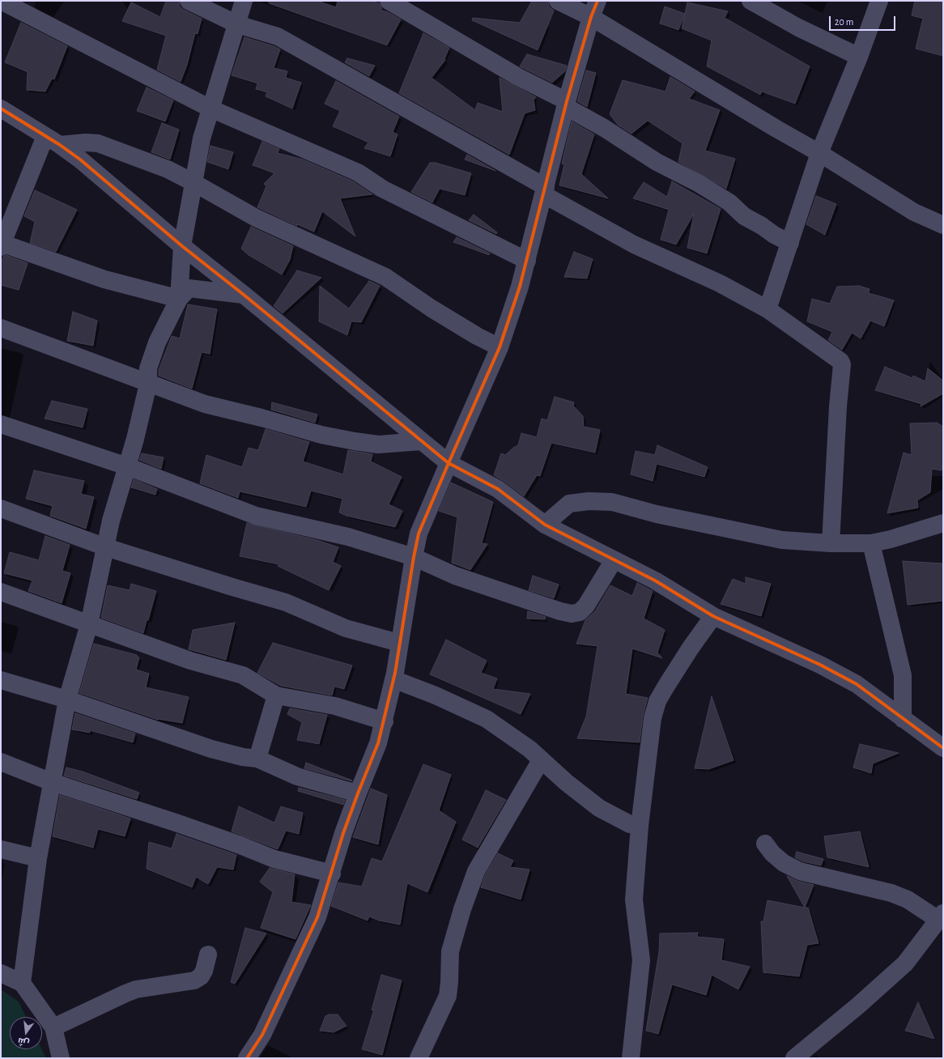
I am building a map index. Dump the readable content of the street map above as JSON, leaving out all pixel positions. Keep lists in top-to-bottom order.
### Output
{
  "scale_bar": "20 m",
  "north": "bottom"
}
